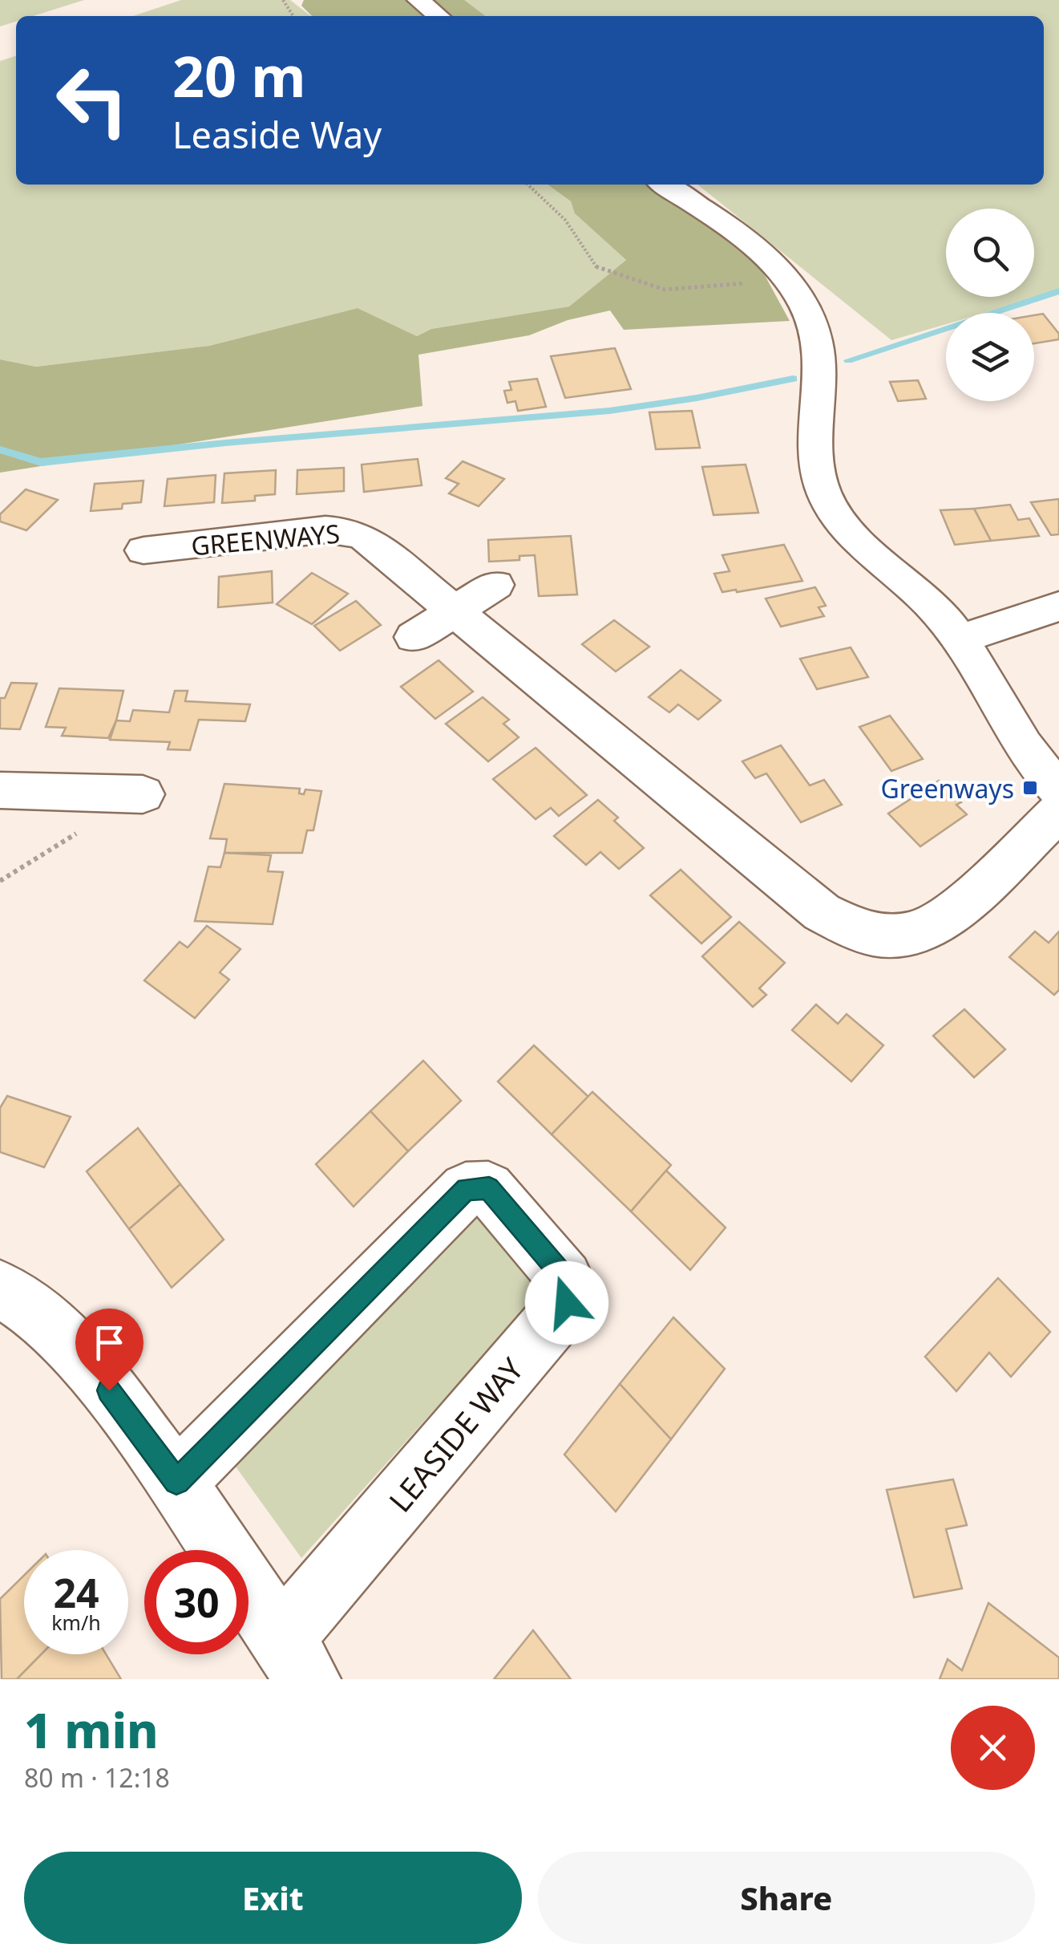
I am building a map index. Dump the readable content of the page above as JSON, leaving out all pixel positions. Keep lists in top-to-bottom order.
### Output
{
  "streets": {
    "street": ["GREENWAYS", "LEASIDE WAY"]
  },
  "places": {
    "transit": ["Greenways"]
  },
  "page": {
    "turn": ["20 m", "Leaside Way"],
    "speed": "24 km/h",
    "limit": "30",
    "heading": ["1 min", "80 m · 12:18"],
    "buttons": ["Exit", "Share"]
  }
}
